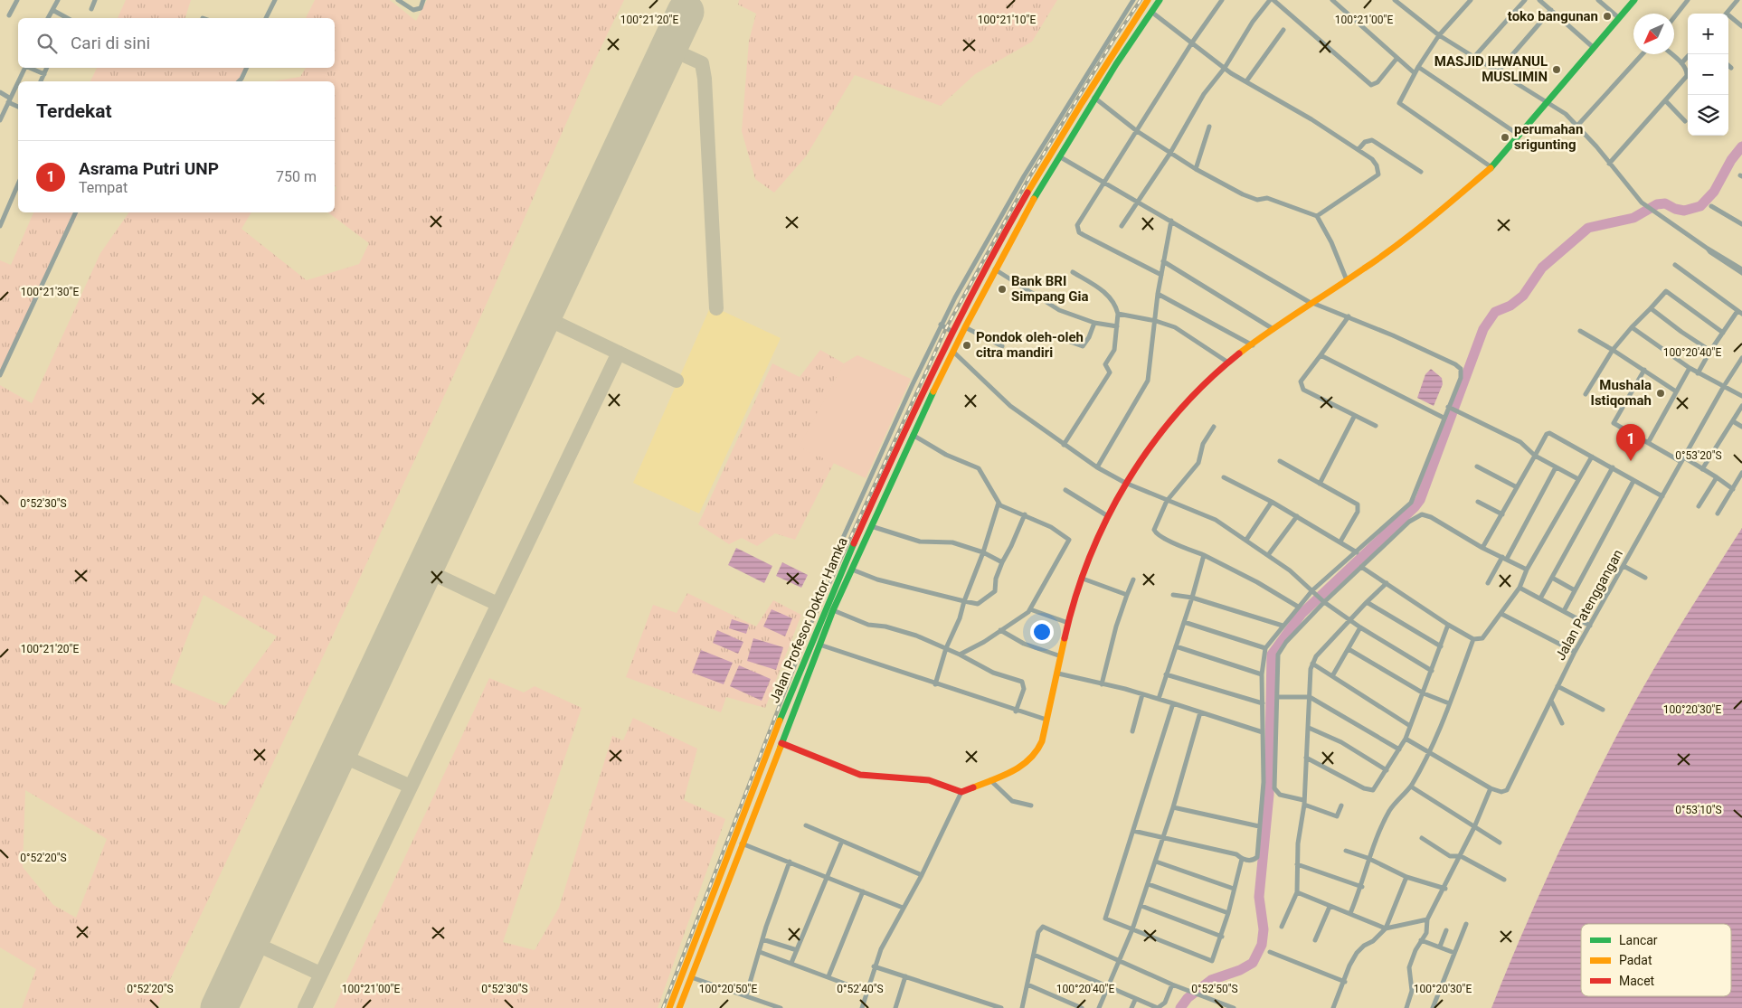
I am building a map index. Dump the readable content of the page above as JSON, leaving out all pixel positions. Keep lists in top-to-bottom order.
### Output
{
  "streets": {
    "main road": ["Jalan Profesor Doktor Hamka"],
    "street": ["Jalan Patenggangan"]
  },
  "places": [
    "toko bangunan",
    "MASJID IHWANUL MUSLIMIN",
    "perumahan srigunting",
    "Bank BRI Simpang Gia",
    "Pondok oleh-oleh citra mandiri",
    "Mushala Istiqomah"
  ],
  "legend": ["Lancar", "Padat", "Macet"],
  "north": "bottom left",
  "page": {
    "map_buttons": ["+", "−"],
    "search": "Cari di sini",
    "heading": "Terdekat",
    "list": [
      {
        "mark": "1",
        "name": "Asrama Putri UNP",
        "note": "Tempat",
        "value": "750 m"
      }
    ],
    "pins": "1"
  },
  "coordinates": [
    "100°21'20\"E",
    "100°21'10\"E",
    "100°21'00\"E",
    "100°21'30\"E",
    "100°20'40\"E",
    "0°53'20\"S",
    "0°52'30\"S",
    "100°20'30\"E",
    "0°53'10\"S",
    "0°52'20\"S",
    "100°20'50\"E",
    "0°52'40\"S",
    "0°52'50\"S"
  ]
}
